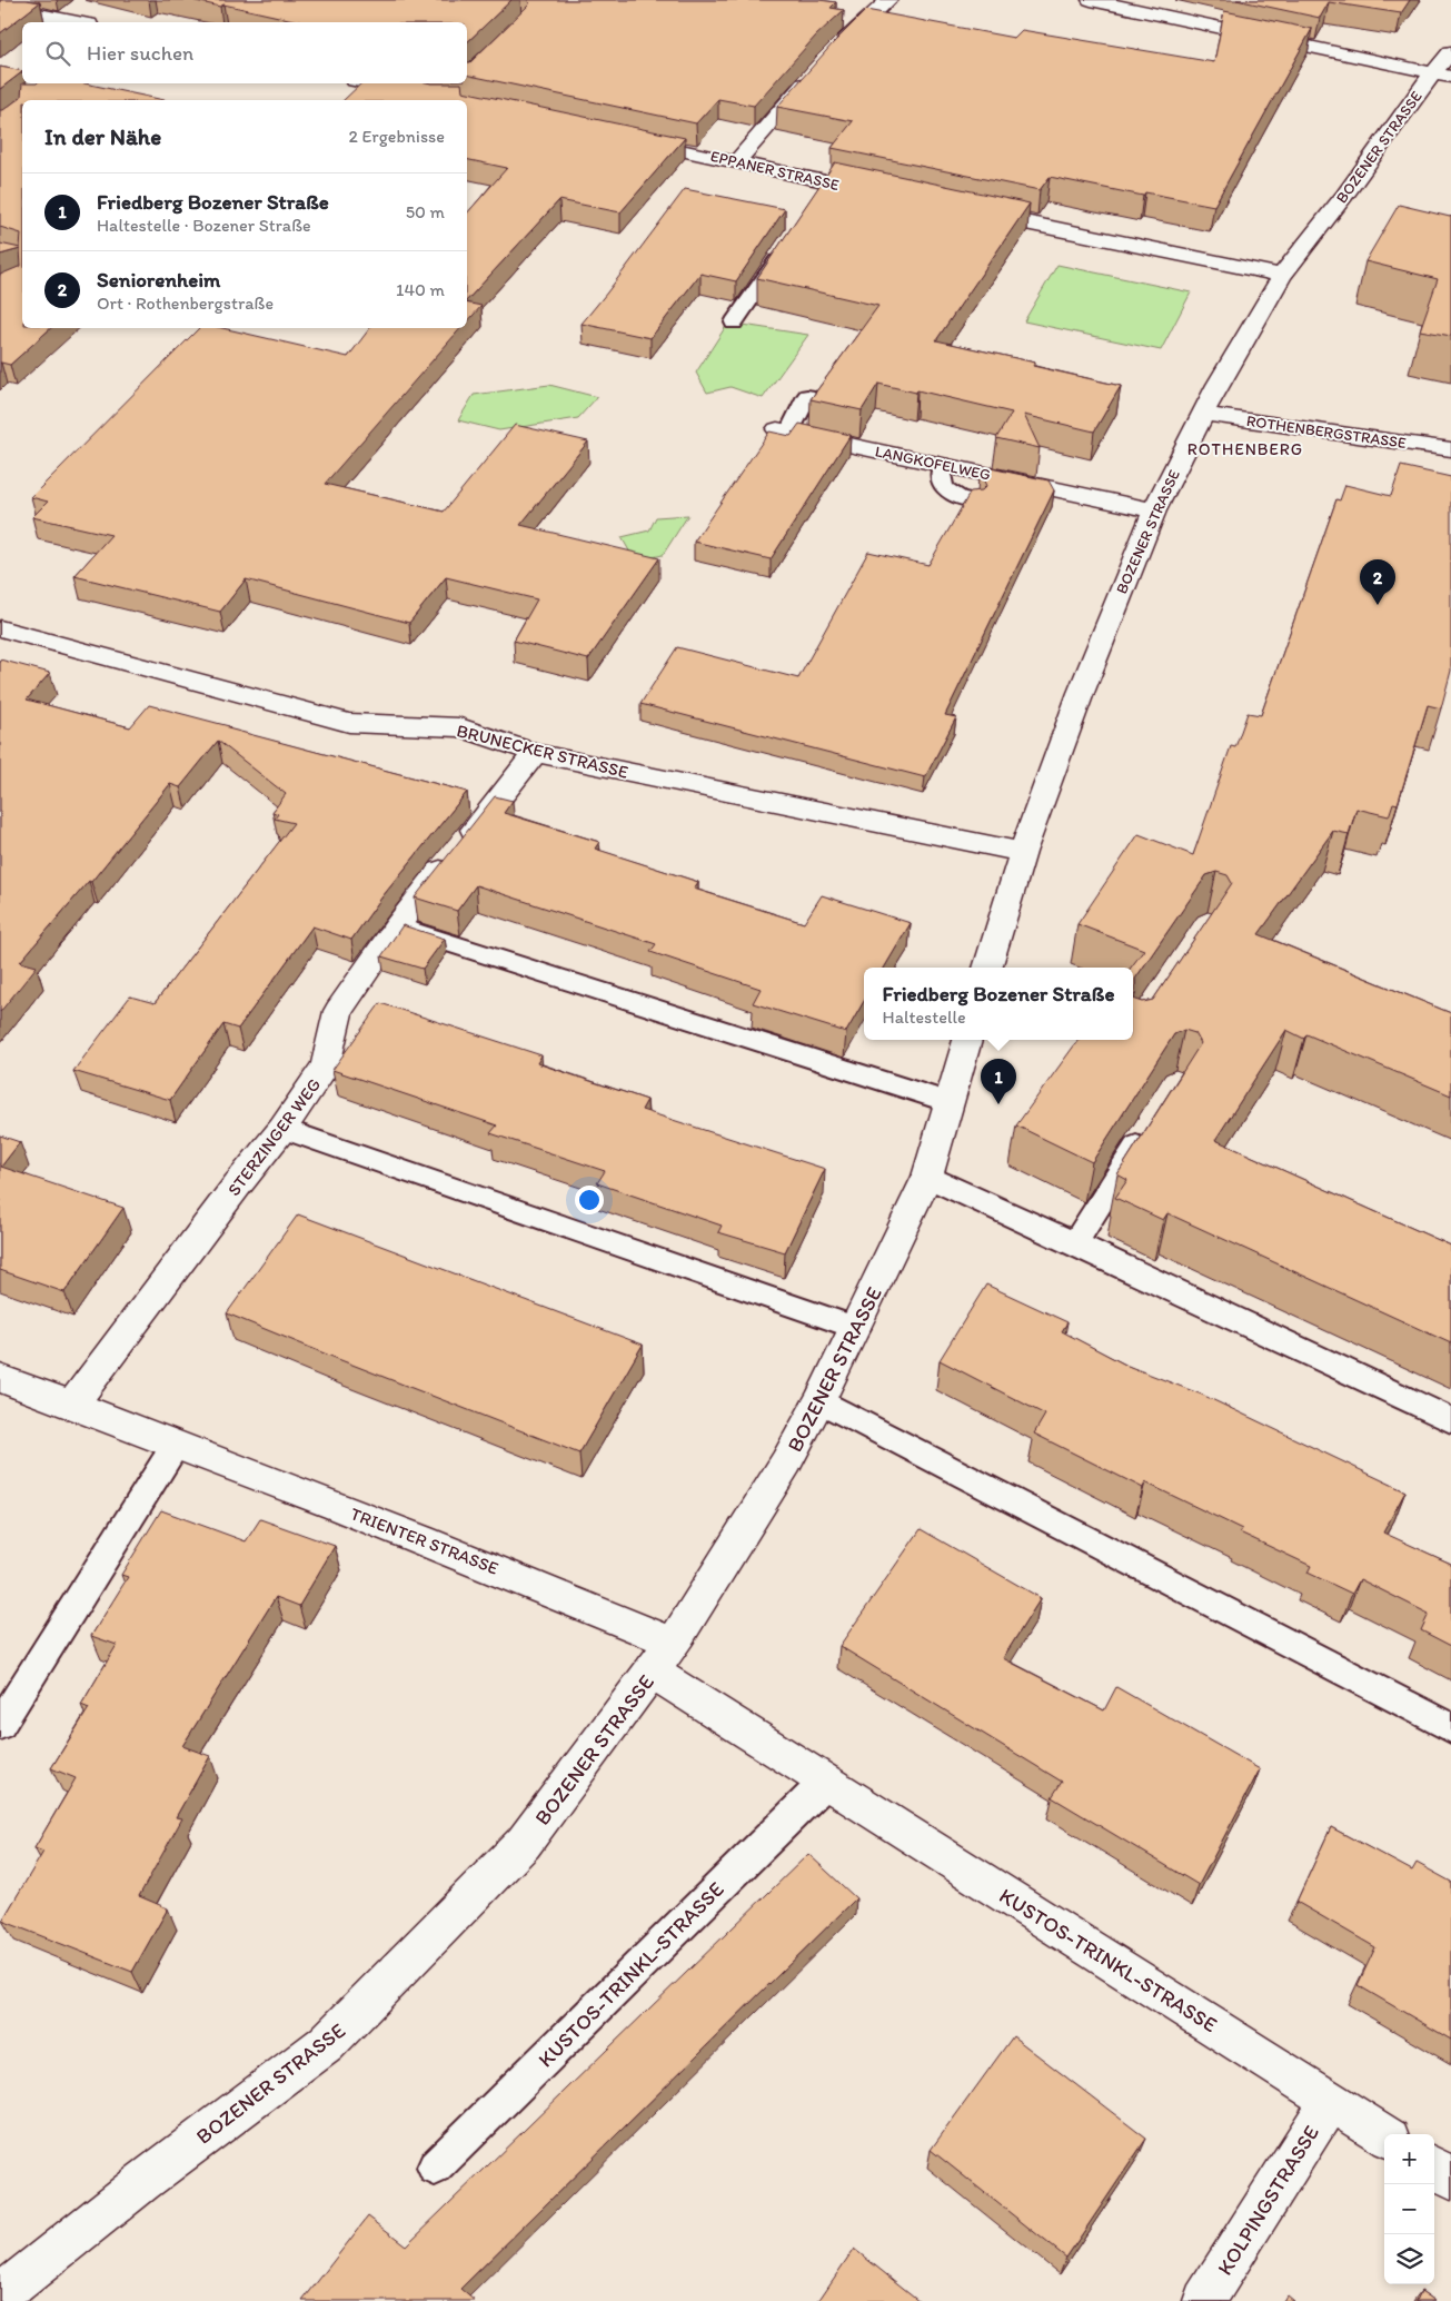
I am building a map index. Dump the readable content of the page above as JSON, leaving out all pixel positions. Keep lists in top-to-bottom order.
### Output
{
  "streets": {
    "street": [
      "BOZENER STRASSE",
      "EPPANER STRASSE",
      "ROTHENBERGSTRASSE",
      "LANGKOFELWEG",
      "BRUNECKER STRASSE",
      "STERZINGER WEG",
      "TRIENTER STRASSE",
      "KUSTOS-TRINKL-STRASSE",
      "KOLPINGSTRASSE"
    ]
  },
  "crossings": [
    ["BOZENER STRASSE", "ROTHENBERGSTRASSE"],
    ["BOZENER STRASSE", "LANGKOFELWEG"],
    ["BOZENER STRASSE", "BRUNECKER STRASSE"],
    ["BOZENER STRASSE", "TRIENTER STRASSE"],
    ["BOZENER STRASSE", "KUSTOS-TRINKL-STRASSE"],
    ["BRUNECKER STRASSE", "STERZINGER WEG"],
    ["STERZINGER WEG", "TRIENTER STRASSE"],
    ["TRIENTER STRASSE", "KUSTOS-TRINKL-STRASSE"],
    ["KUSTOS-TRINKL-STRASSE", "KOLPINGSTRASSE"]
  ],
  "districts": ["ROTHENBERG"],
  "page": {
    "search": "Hier suchen",
    "heading": ["In der Nähe", "2 Ergebnisse"],
    "list": [
      {
        "mark": "1",
        "name": "Friedberg Bozener Straße",
        "note": "Haltestelle · Bozener Straße",
        "value": "50 m"
      },
      {
        "mark": "2",
        "name": "Seniorenheim",
        "note": "Ort · Rothenbergstraße",
        "value": "140 m"
      }
    ],
    "pins": ["2", "1"],
    "popup": ["Friedberg Bozener Straße", "Haltestelle"],
    "map_buttons": ["+", "−"]
  }
}
